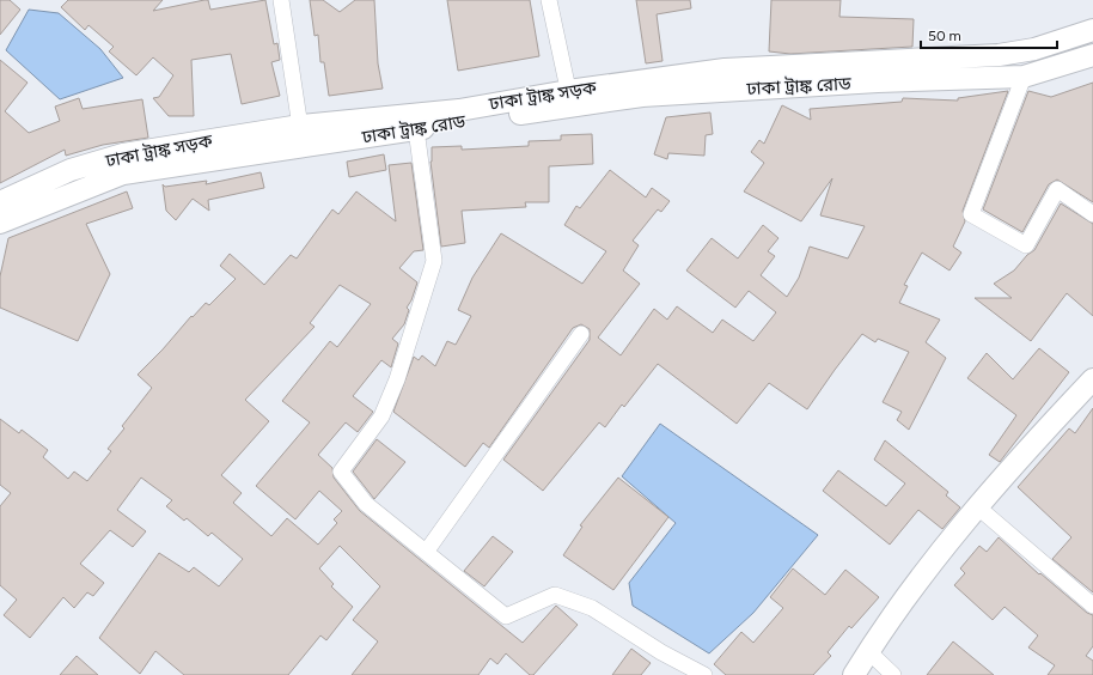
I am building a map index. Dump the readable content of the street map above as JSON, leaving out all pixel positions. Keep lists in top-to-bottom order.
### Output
{
  "streets": {
    "main road": ["ঢাকা ট্রাঙ্ক রোড", "ঢাকা ট্রাঙ্ক সড়ক"]
  },
  "crossings": [
    ["ঢাকা ট্রাঙ্ক রোড", "ঢাকা ট্রাঙ্ক সড়ক"]
  ],
  "scale_bar": "50 m"
}
